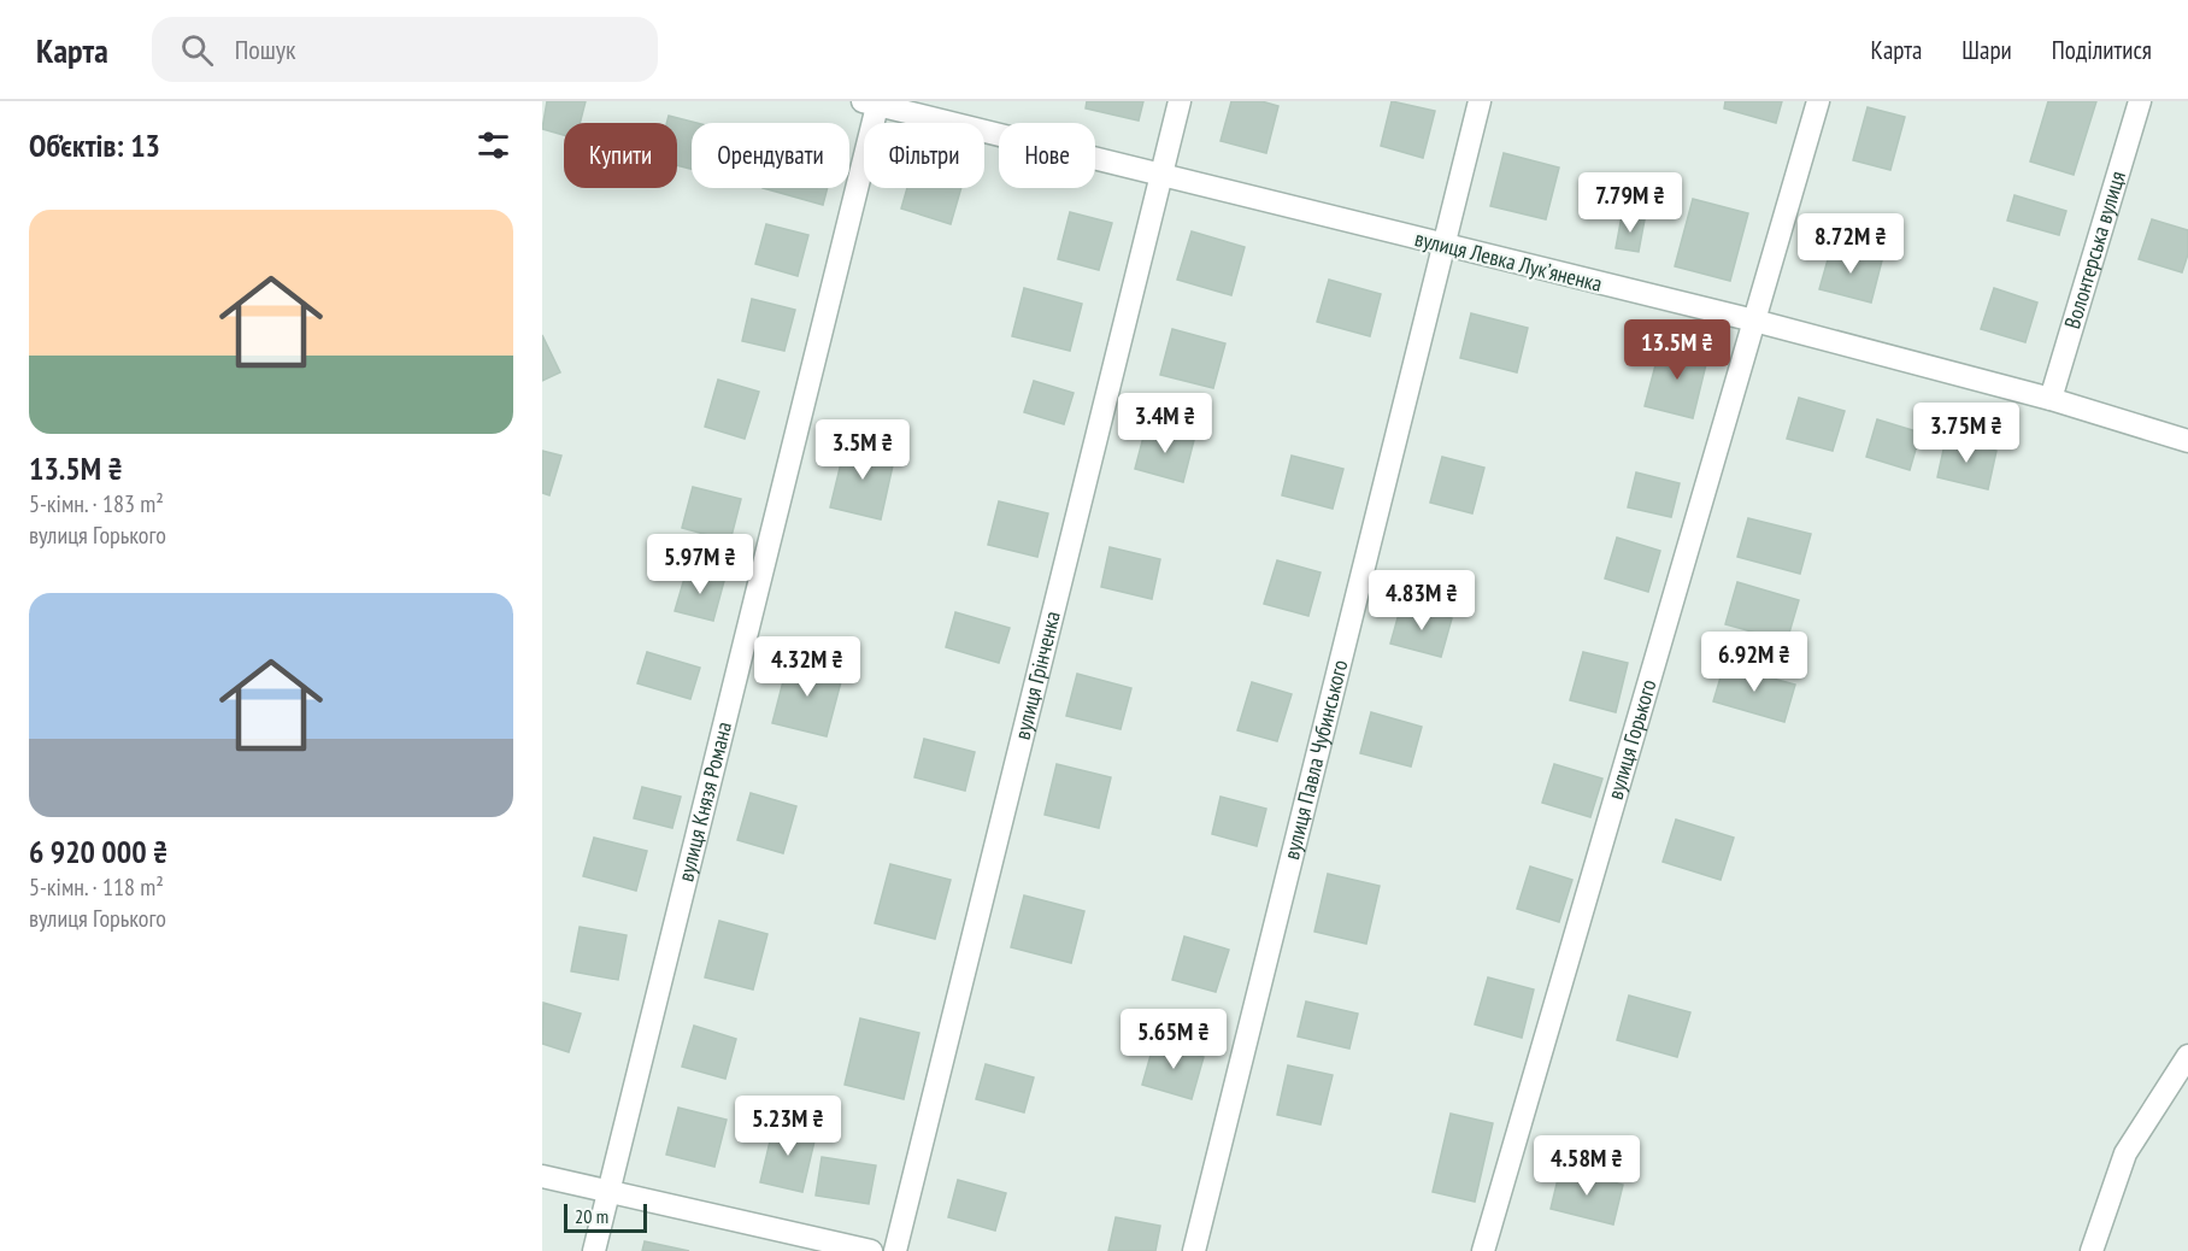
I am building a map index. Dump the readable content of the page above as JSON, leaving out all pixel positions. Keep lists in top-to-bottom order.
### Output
{
  "streets": {
    "street": [
      "Волонтерська вулиця",
      "вулиця Левка Лукʼяненка",
      "вулиця Грінченка",
      "вулиця Горького",
      "вулиця Павла Чубинського",
      "вулиця Князя Романа"
    ]
  },
  "crossings": [
    ["Волонтерська вулиця", "вулиця Левка Лукʼяненка"],
    ["вулиця Левка Лукʼяненка", "вулиця Грінченка"],
    ["вулиця Левка Лукʼяненка", "вулиця Горького"],
    ["вулиця Левка Лукʼяненка", "вулиця Павла Чубинського"],
    ["вулиця Левка Лукʼяненка", "вулиця Князя Романа"]
  ],
  "scale_bar": "20 m",
  "page": {
    "header": "Карта",
    "search": "Пошук",
    "nav": ["Карта", "Шари", "Поділитися"],
    "heading": "Об’єктів: 13",
    "chip": [
      "Купити",
      "Орендувати",
      "Фільтри",
      "Нове"
    ],
    "price": [
      "7.79M ₴",
      "8.72M ₴",
      "13.5M ₴",
      "3.4M ₴",
      "3.75M ₴",
      "3.5M ₴",
      "5.97M ₴",
      "4.83M ₴",
      "6.92M ₴",
      "4.32M ₴",
      "5.65M ₴",
      "5.23M ₴",
      "4.58M ₴"
    ],
    "list": [
      {
        "name": "13.5M ₴",
        "note": "5-кімн. · 183 m² · вулиця Горького"
      },
      {
        "name": "6 920 000 ₴",
        "note": "5-кімн. · 118 m² · вулиця Горького"
      }
    ],
    "scale": "20 m"
  }
}
